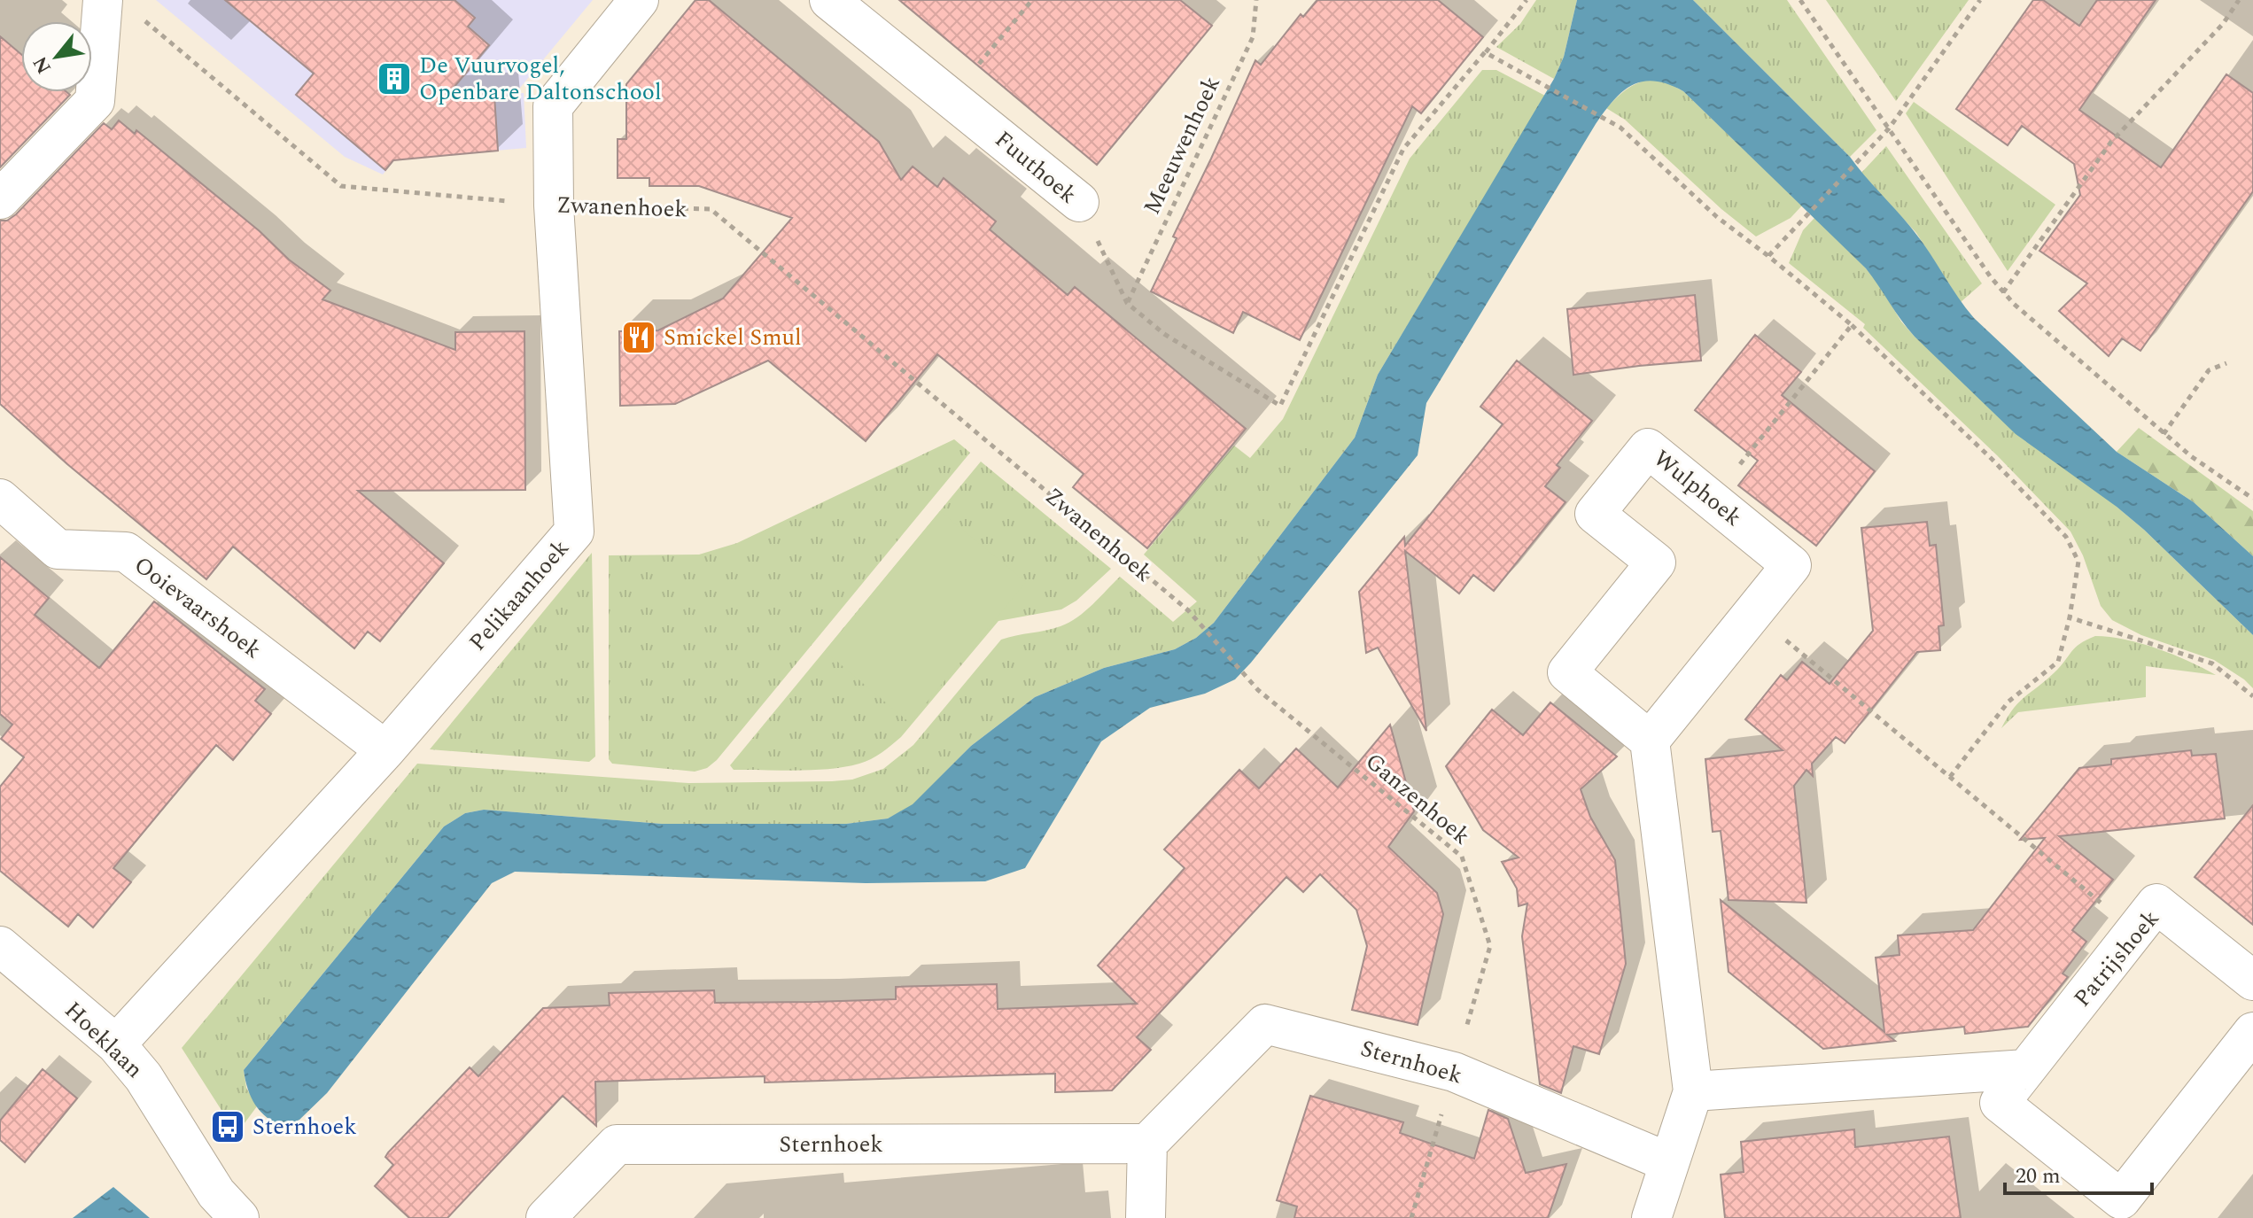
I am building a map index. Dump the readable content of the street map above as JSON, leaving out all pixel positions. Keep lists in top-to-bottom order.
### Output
{
  "streets": {
    "street": [
      "Fuuthoek",
      "Wulphoek",
      "Pelikaanhoek",
      "Ooievaarshoek",
      "Patrijshoek",
      "Hoeklaan",
      "Sternhoek"
    ],
    "path": ["Meeuwenhoek", "Zwanenhoek", "Ganzenhoek"]
  },
  "crossings": [
    ["Meeuwenhoek", "Fuuthoek"],
    ["Zwanenhoek", "Pelikaanhoek"],
    ["Zwanenhoek", "Ganzenhoek"],
    ["Pelikaanhoek", "Ooievaarshoek"],
    ["Pelikaanhoek", "Hoeklaan"],
    ["Ganzenhoek", "Sternhoek"]
  ],
  "places": {
    "building": ["De Vuurvogel, Openbare Daltonschool"],
    "restaurant": ["Smickel Smul"],
    "bus stop": ["Sternhoek"]
  },
  "scale_bar": "20 m",
  "north": "bottom left"
}
